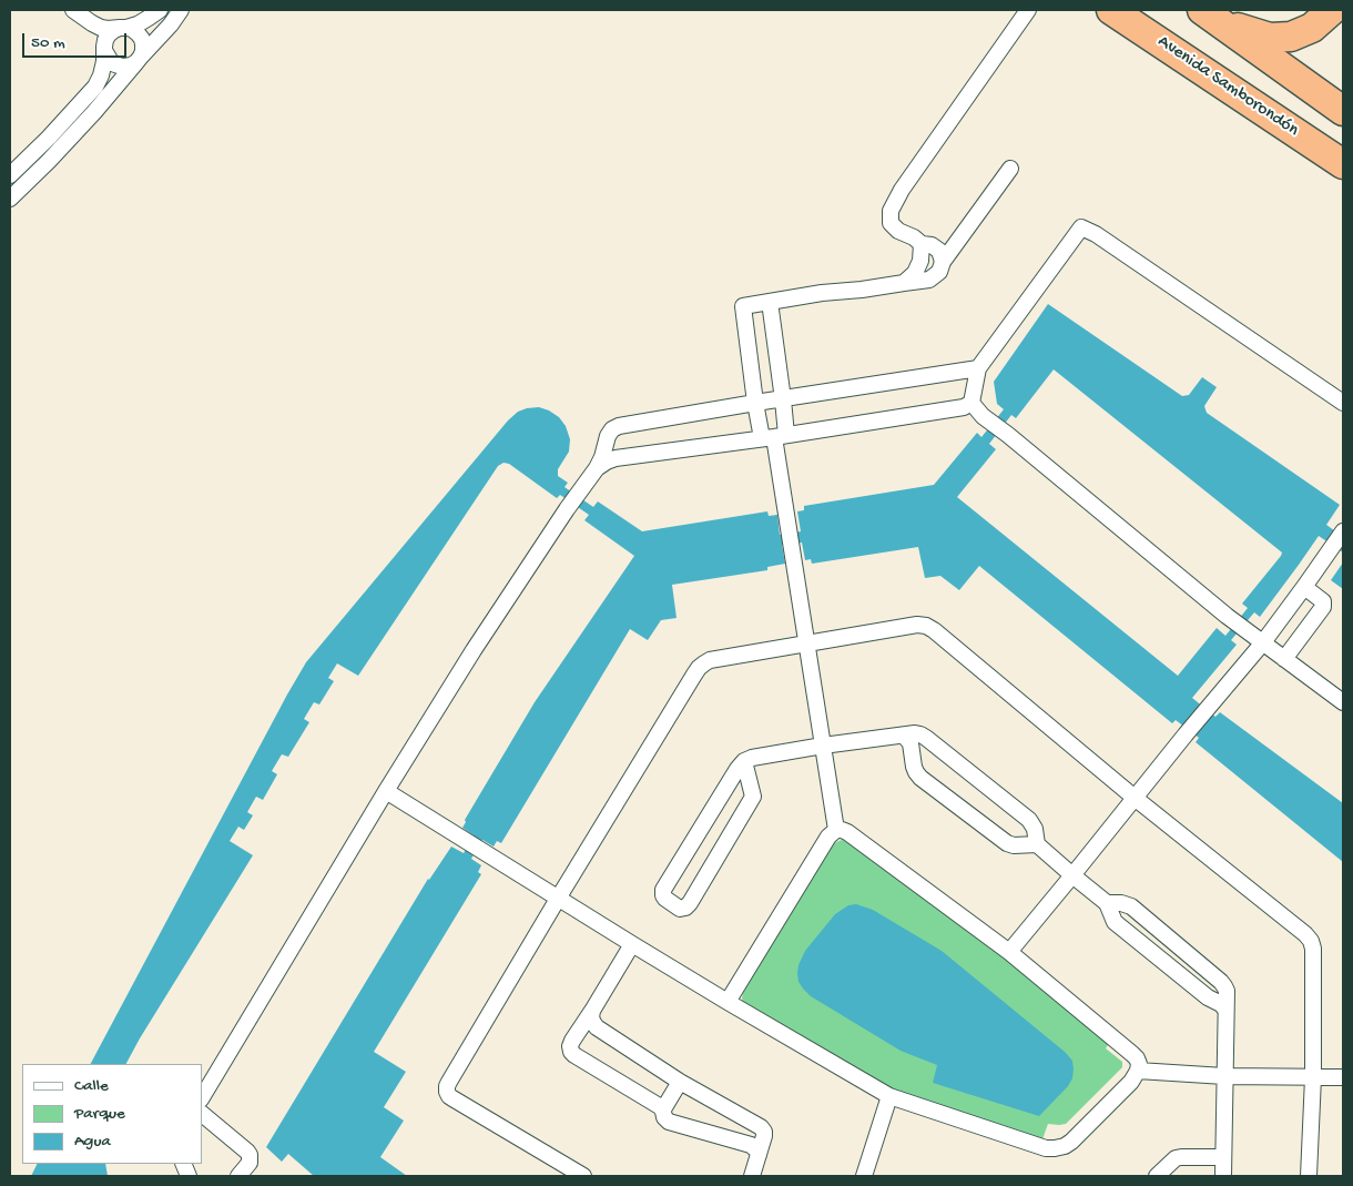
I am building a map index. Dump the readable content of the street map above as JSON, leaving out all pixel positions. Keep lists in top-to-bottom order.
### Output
{
  "streets": {
    "highway": ["Avenida Samborondón"]
  },
  "legend": ["Calle", "Parque", "Agua"],
  "scale_bar": "50 m"
}
